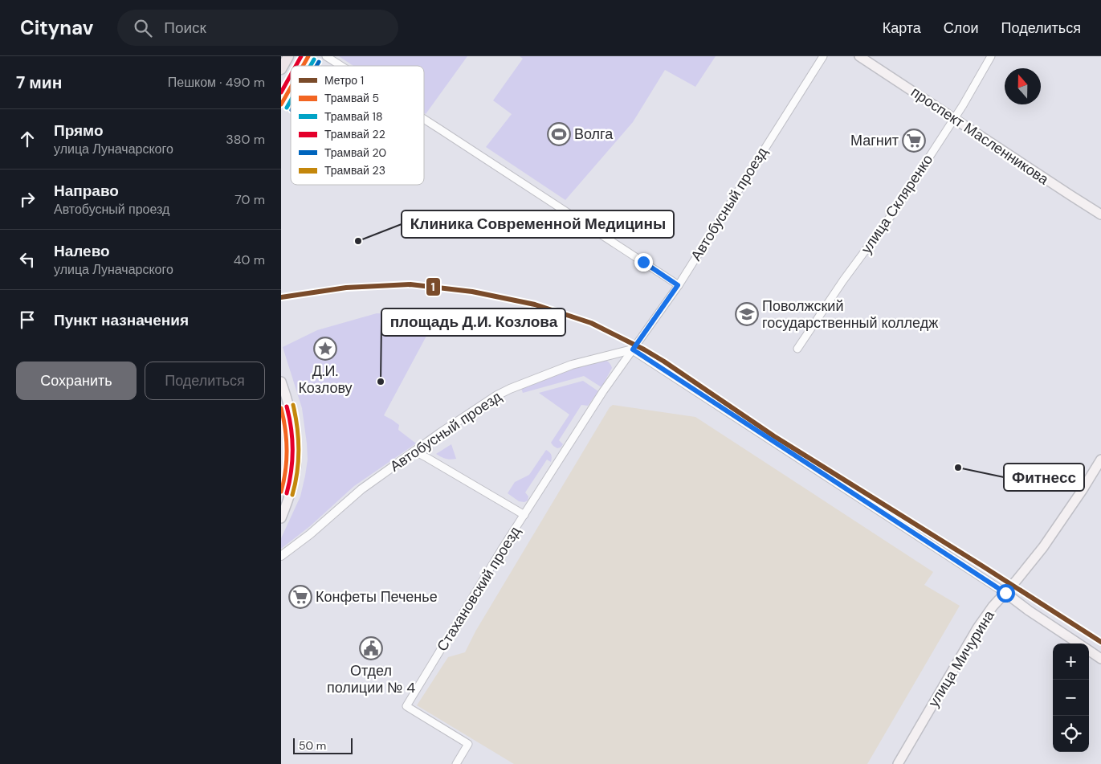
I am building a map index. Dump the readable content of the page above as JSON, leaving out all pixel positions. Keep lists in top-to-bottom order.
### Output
{
  "streets": {
    "main road": ["проспект Масленникова", "улица Мичурина"],
    "street": ["Автобусный проезд", "улица Скляренко", "Стахановский проезд"]
  },
  "crossings": [
    ["проспект Масленникова", "улица Скляренко"],
    ["Автобусный проезд", "Стахановский проезд"]
  ],
  "places": {
    "sports": ["Волга"],
    "supermarket": ["Магнит", "Конфеты Печенье"],
    "other": ["Клиника Современной Медицины", "площадь Д.И. Козлова", "Фитнесс"],
    "school or university": ["Поволжский государственный колледж"],
    "place": ["Д.И. Козлову"],
    "public building": ["Отдел полиции № 4"]
  },
  "lines": [
    "tram line 5",
    "tram line 22",
    "tram line 18",
    "tram line 20",
    "metro line 1",
    "tram line 23"
  ],
  "legend": [
    "Метро 1",
    "Трамвай 5",
    "Трамвай 18",
    "Трамвай 22",
    "Трамвай 20",
    "Трамвай 23"
  ],
  "scale_bar": "50 m",
  "north": "top",
  "page": {
    "header": "Citynav",
    "search": "Поиск",
    "nav": ["Карта", "Слои", "Поделиться"],
    "heading": ["7 мин", "Пешком · 490 m"],
    "list": [
      ["Прямо", "улица Луначарского", "380 m"],
      ["Направо", "Автобусный проезд", "70 m"],
      ["Налево", "улица Луначарского", "40 m"],
      "Пункт назначения"
    ],
    "buttons": ["Сохранить", "Поделиться"],
    "map_buttons": ["+", "−"],
    "scale": "50 m"
  }
}
